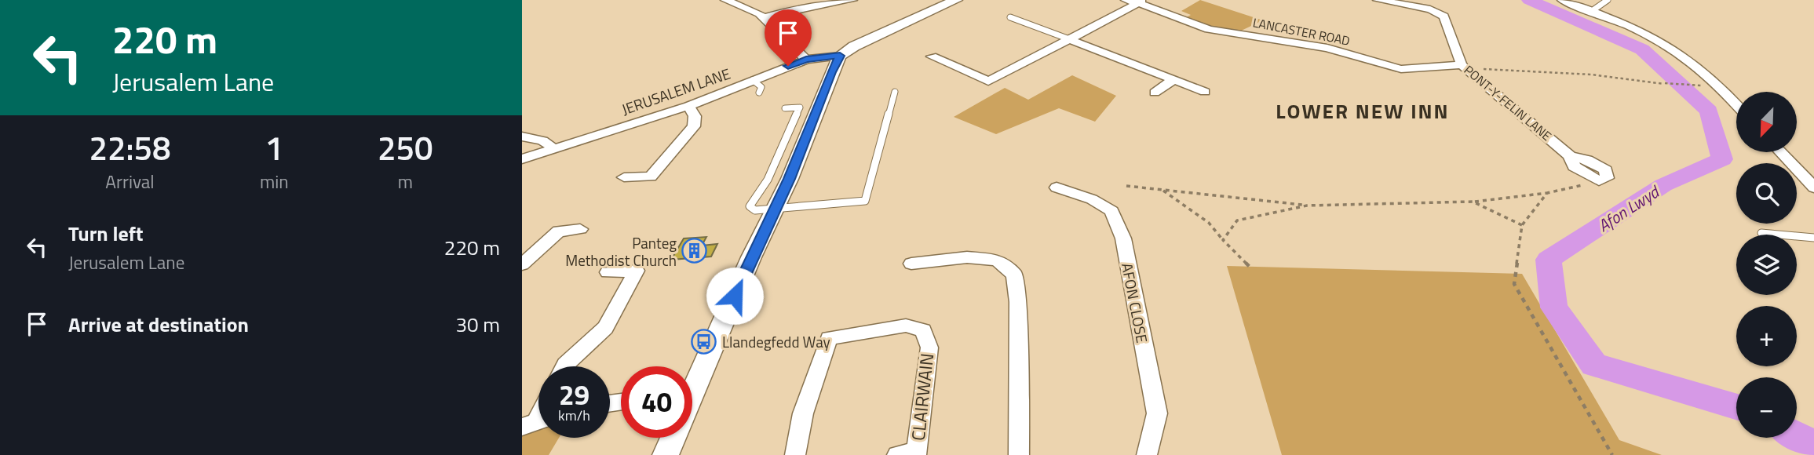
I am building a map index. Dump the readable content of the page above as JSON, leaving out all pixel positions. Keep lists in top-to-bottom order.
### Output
{
  "streets": {
    "street": [
      "LANCASTER ROAD",
      "JERUSALEM LANE",
      "PONT-Y-FELIN LANE",
      "AFON CLOSE",
      "CLAIRWAIN"
    ]
  },
  "crossings": [
    ["LANCASTER ROAD", "PONT-Y-FELIN LANE"]
  ],
  "districts": ["LOWER NEW INN"],
  "water": ["Afon Lwyd"],
  "places": {
    "building": ["Panteg Methodist Church"],
    "bus stop": ["Llandegfedd Way"]
  },
  "north": "bottom left",
  "page": {
    "turn": ["220 m", "Jerusalem Lane"],
    "map_buttons": ["+", "−"],
    "eta": [
      "22:58",
      "Arrival",
      "1",
      "min",
      "250",
      "m"
    ],
    "list": [
      {
        "name": "Turn left",
        "note": "Jerusalem Lane",
        "value": "220 m"
      },
      {
        "name": "Arrive at destination",
        "value": "30 m"
      }
    ],
    "speed": "29 km/h",
    "limit": "40"
  }
}
